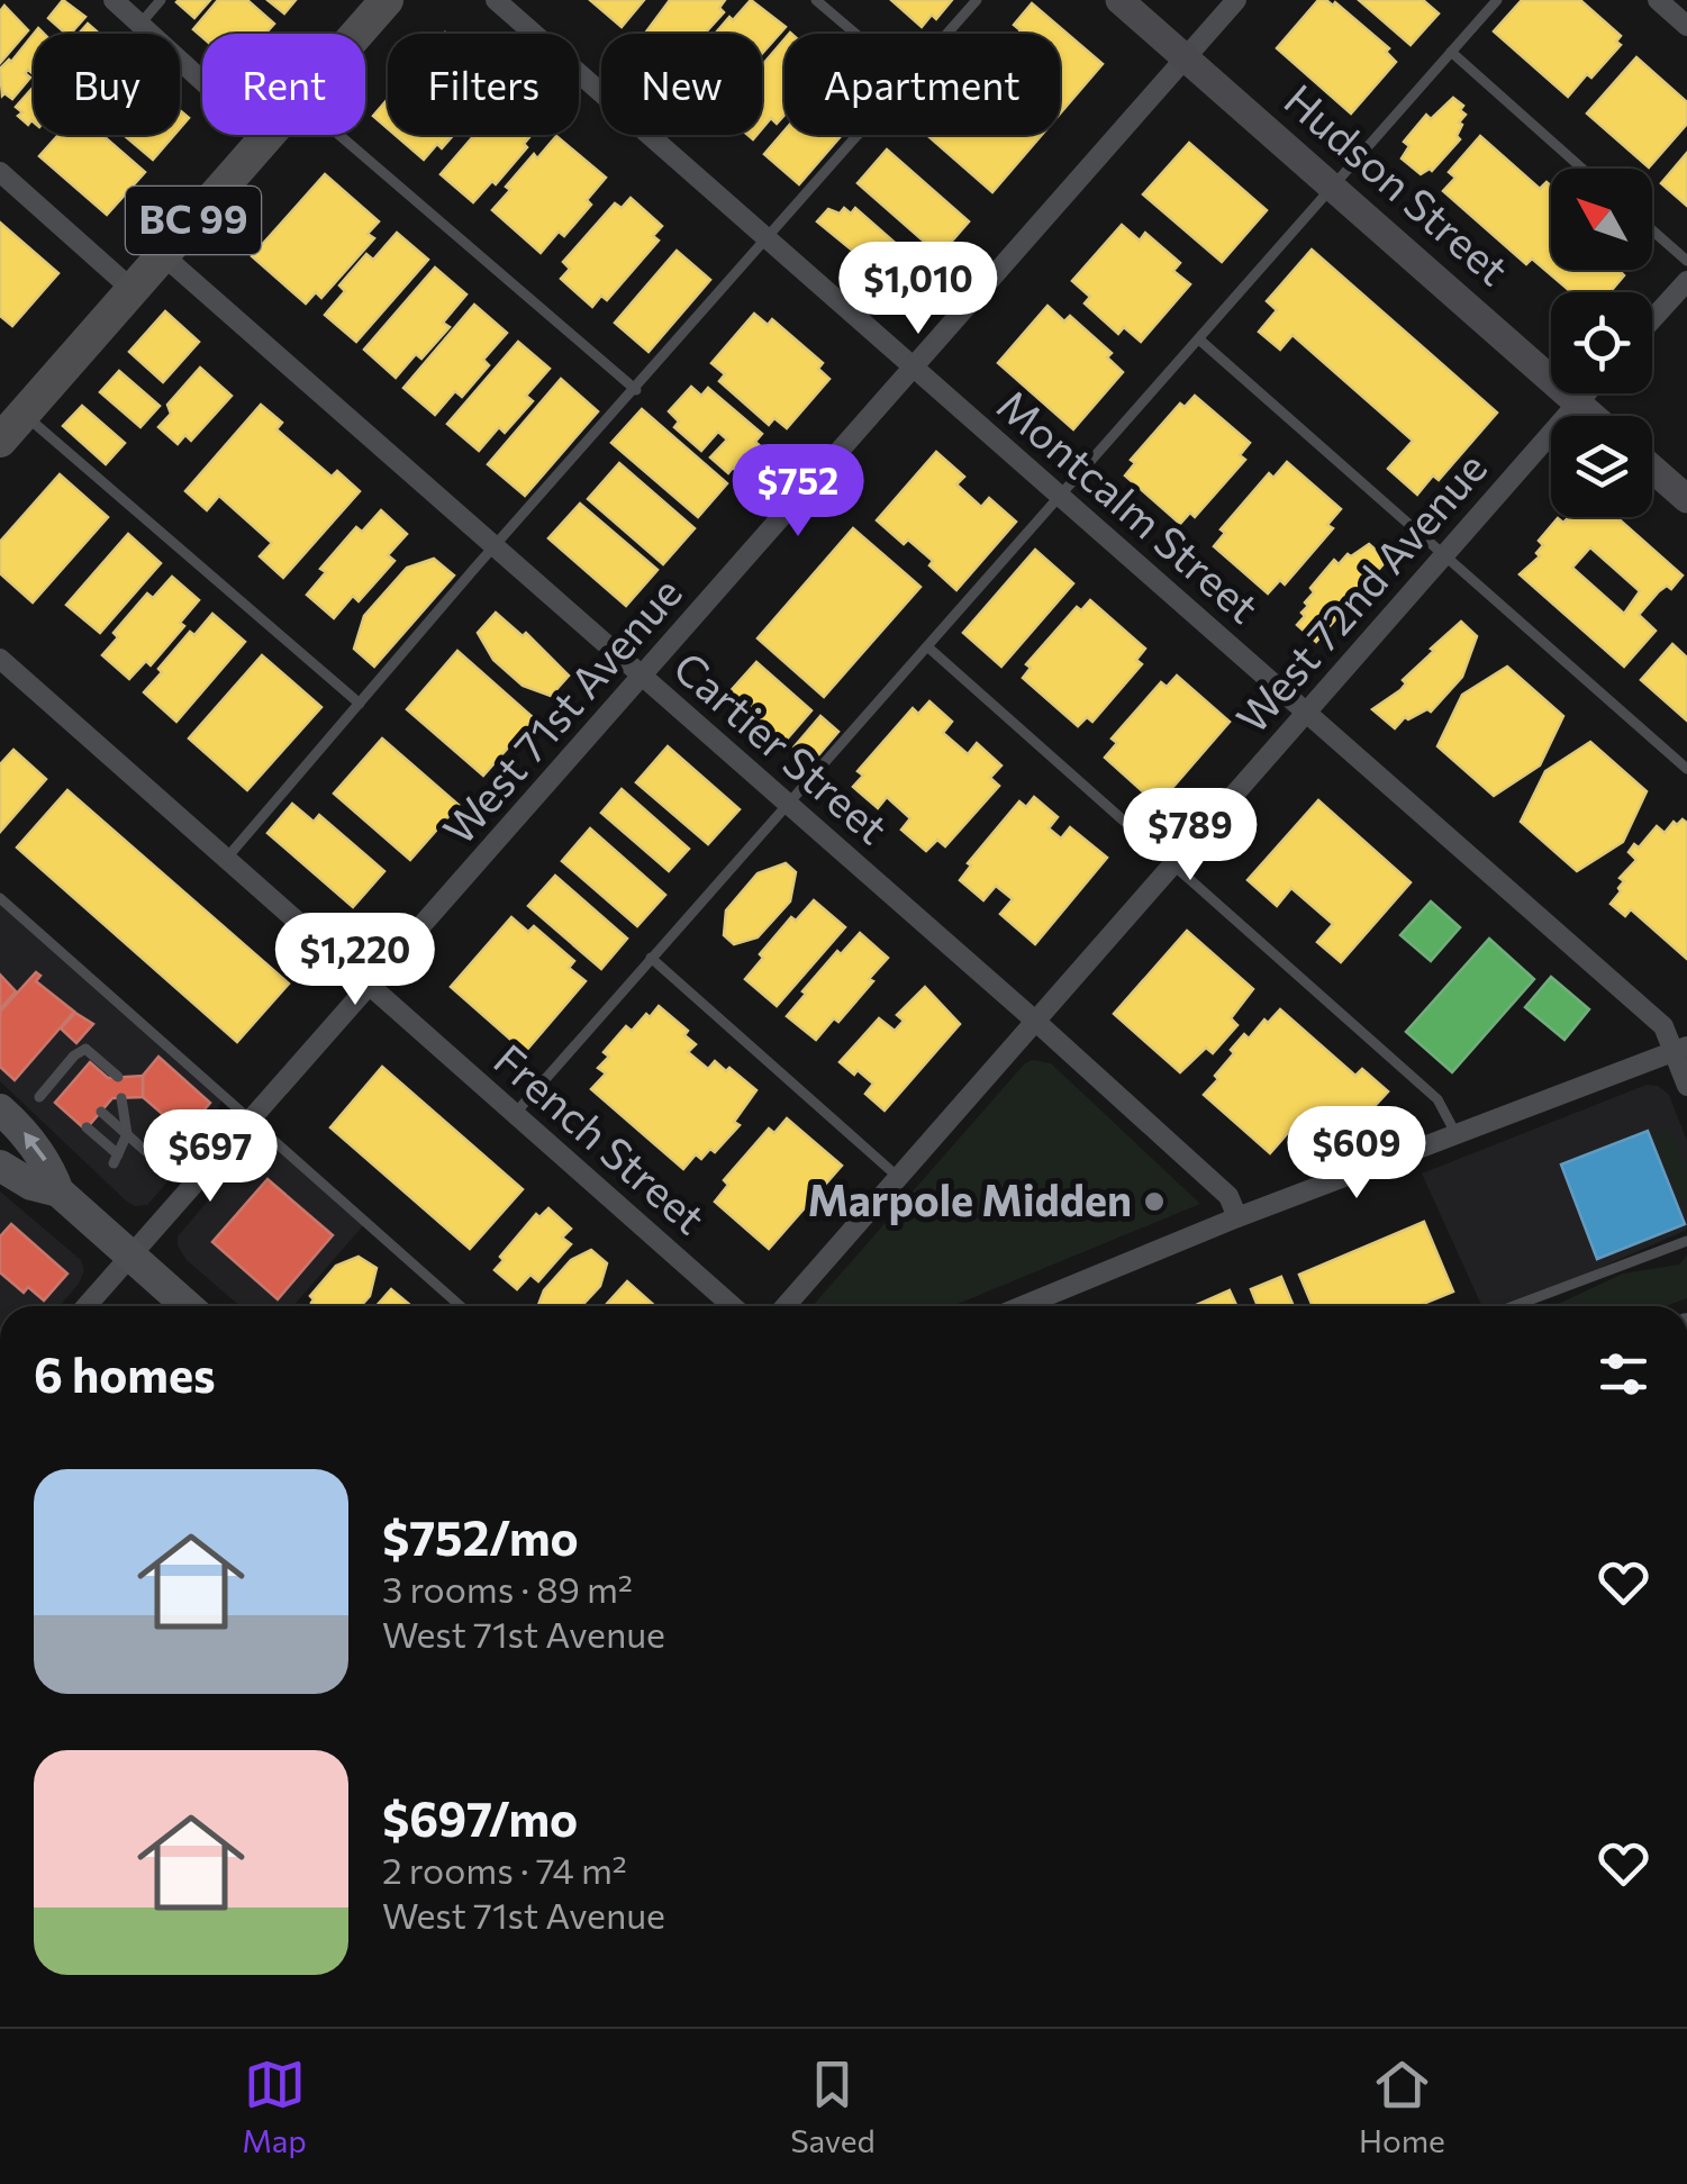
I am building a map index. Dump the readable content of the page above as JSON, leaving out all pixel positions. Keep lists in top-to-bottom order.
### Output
{
  "streets": {
    "highway": ["BC 99"],
    "street": [
      "Hudson Street",
      "Montcalm Street",
      "West 72nd Avenue",
      "West 71st Avenue",
      "Cartier Street",
      "French Street"
    ]
  },
  "crossings": [
    ["Hudson Street", "West 72nd Avenue"],
    ["Hudson Street", "West 71st Avenue"],
    ["BC 99", "Cartier Street"],
    ["Montcalm Street", "West 72nd Avenue"],
    ["Montcalm Street", "West 71st Avenue"],
    ["West 72nd Avenue", "Cartier Street"],
    ["West 71st Avenue", "Cartier Street"],
    ["West 71st Avenue", "French Street"]
  ],
  "places": ["Marpole Midden"],
  "north": "top left",
  "page": {
    "chip": [
      "Buy",
      "Rent",
      "Filters",
      "New",
      "Apartment"
    ],
    "price": [
      "$1,010",
      "$752",
      "$789",
      "$1,220",
      "$609",
      "$697"
    ],
    "heading": "6 homes",
    "list": [
      {
        "name": "$752/mo",
        "note": "3 rooms · 89 m² · West 71st Avenue"
      },
      {
        "name": "$697/mo",
        "note": "2 rooms · 74 m² · West 71st Avenue"
      }
    ],
    "tabs": ["Map", "Saved", "Home"]
  }
}
